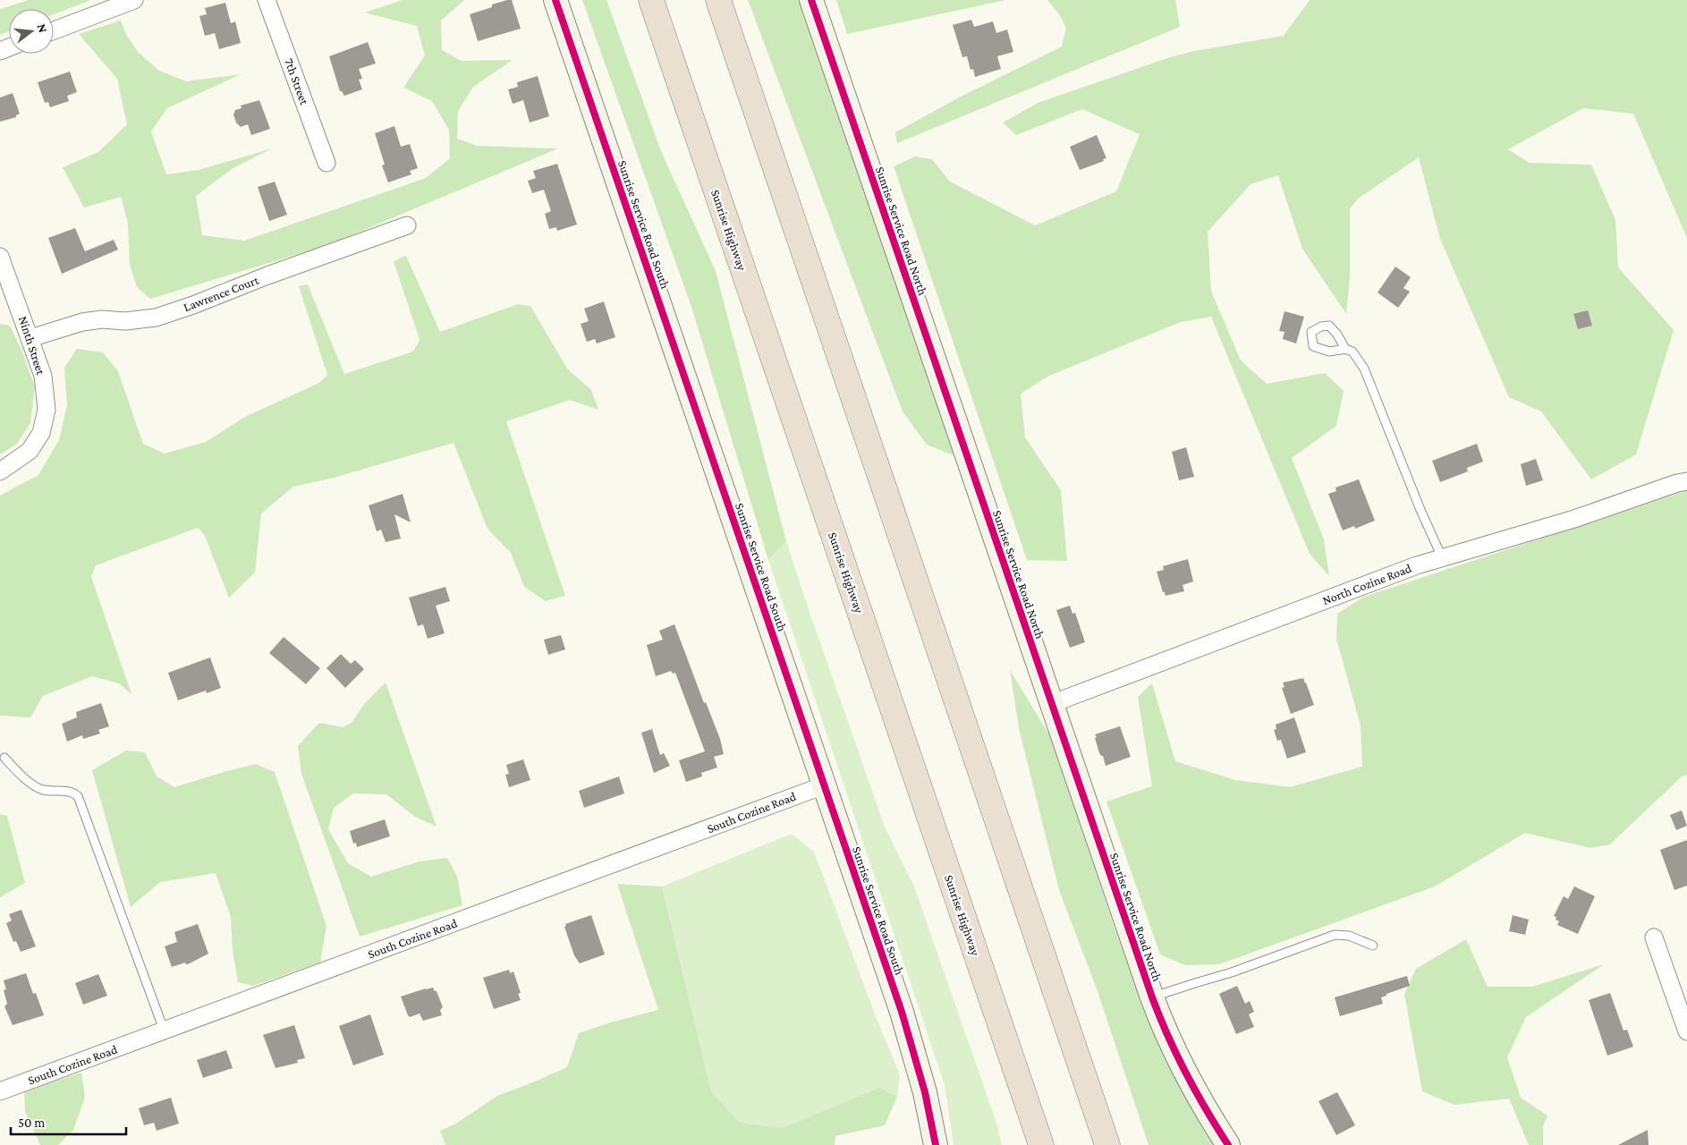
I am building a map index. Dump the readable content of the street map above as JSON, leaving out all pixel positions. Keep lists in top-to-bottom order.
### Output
{
  "streets": {
    "highway": ["Sunrise Highway"],
    "street": [
      "7th Street",
      "Sunrise Service Road South",
      "Sunrise Service Road North",
      "Lawrence Court",
      "Ninth Street",
      "North Cozine Road",
      "South Cozine Road"
    ]
  },
  "crossings": [
    ["Sunrise Service Road South", "South Cozine Road"],
    ["Sunrise Service Road North", "North Cozine Road"],
    ["Lawrence Court", "Ninth Street"]
  ],
  "scale_bar": "50 m",
  "north": "right"
}
